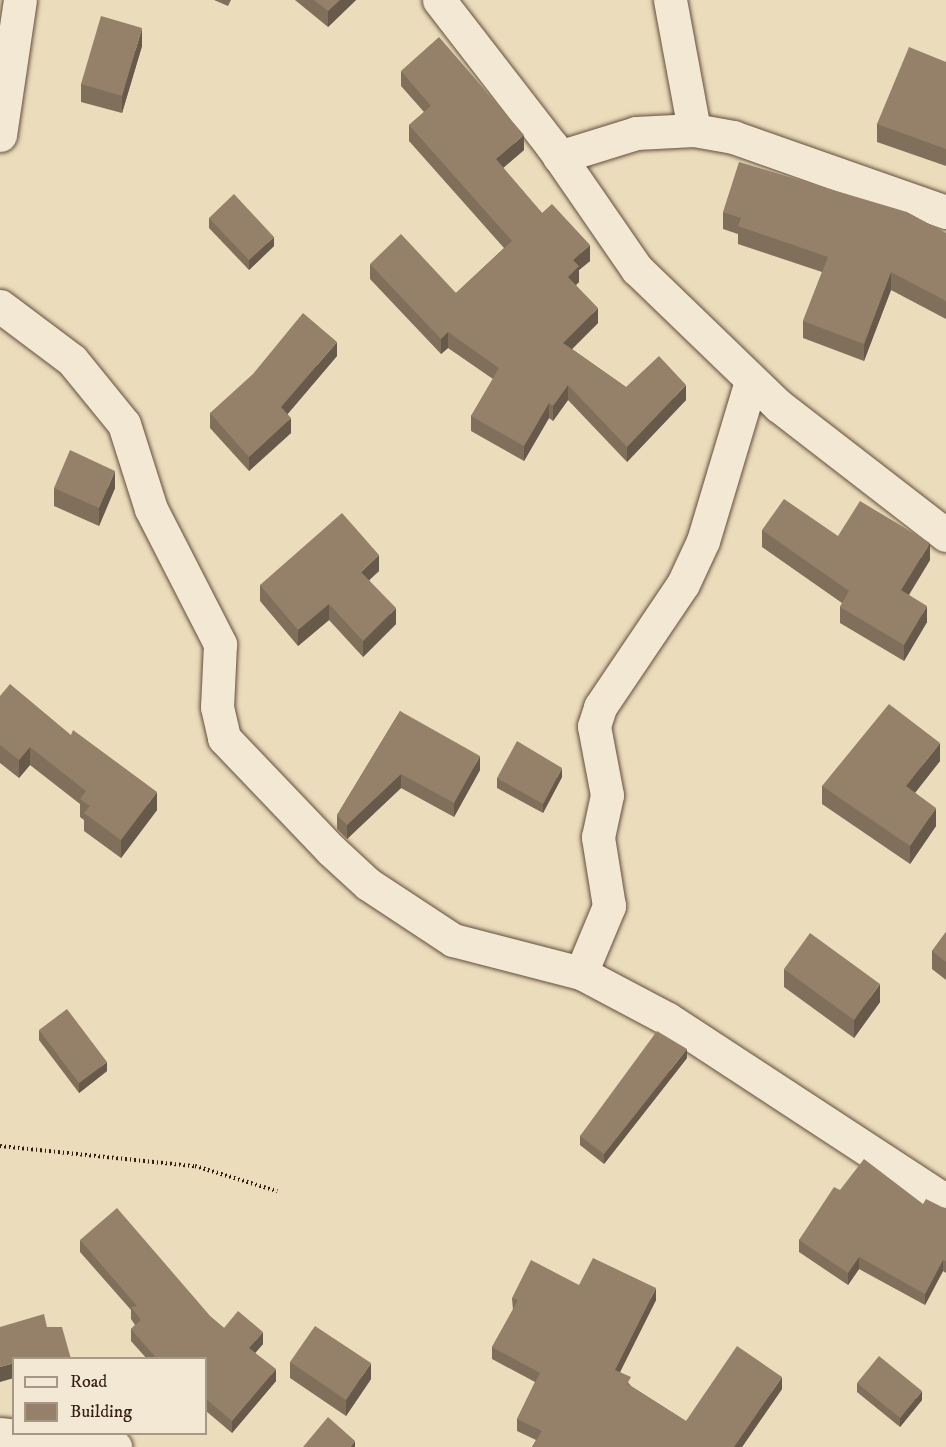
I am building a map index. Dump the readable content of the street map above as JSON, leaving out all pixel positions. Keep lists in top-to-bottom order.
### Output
{
  "legend": ["Road", "Building"]
}
